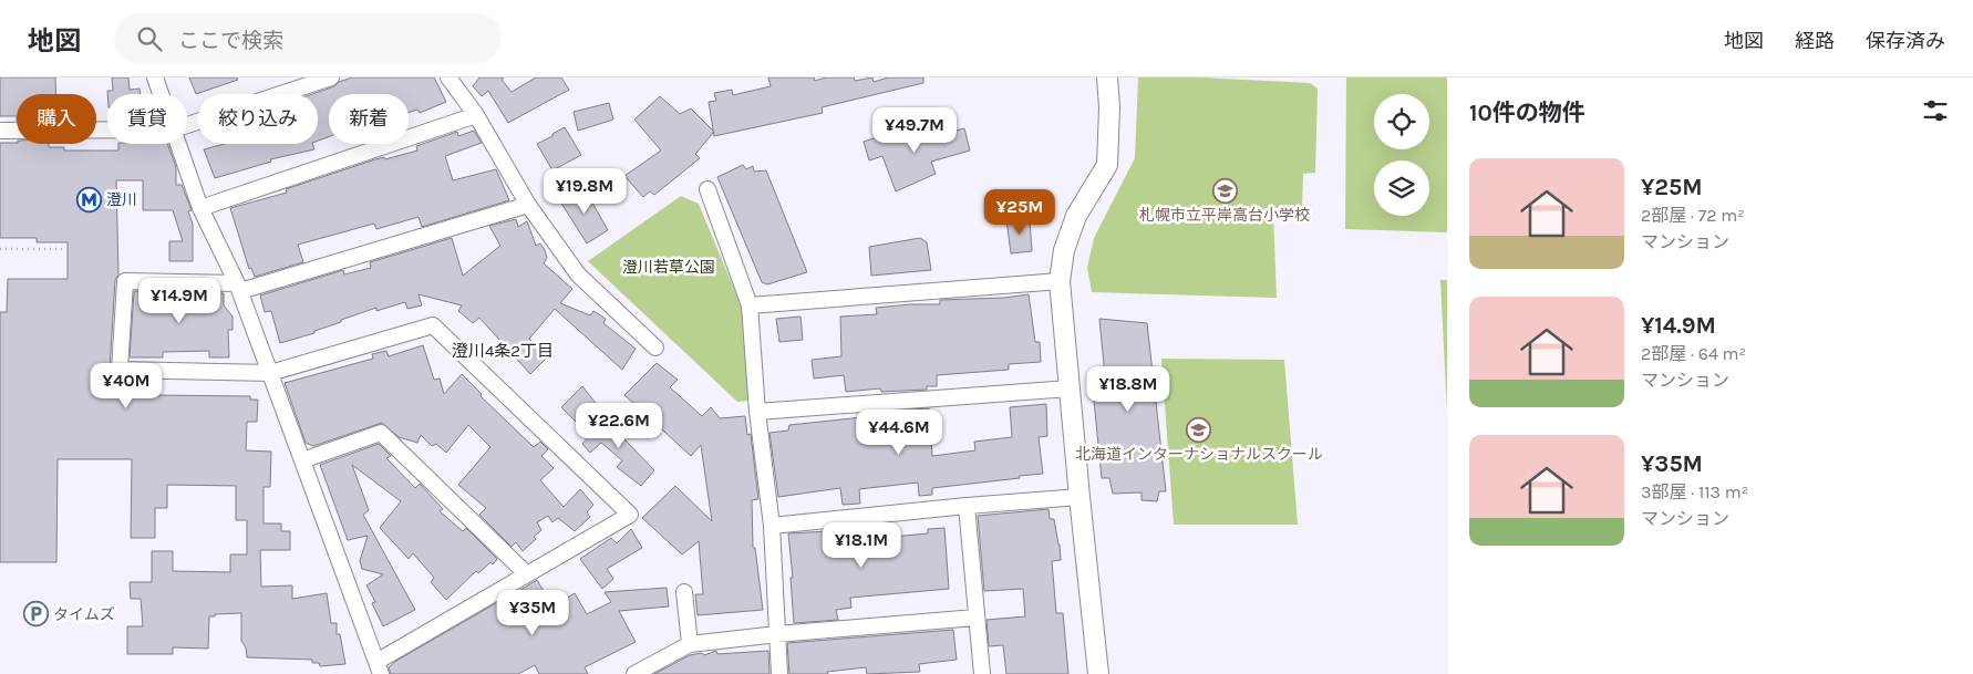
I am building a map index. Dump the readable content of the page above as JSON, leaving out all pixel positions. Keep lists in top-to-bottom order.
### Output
{
  "districts": ["澄川4条2丁目"],
  "parks": ["澄川若草公園"],
  "places": {
    "school or university": ["札幌市立平岸高台小学校", "北海道インターナショナルスクール"],
    "metro station": ["澄川"],
    "parking": ["タイムズ"]
  },
  "page": {
    "header": "地図",
    "search": "ここで検索",
    "nav": ["地図", "経路", "保存済み"],
    "heading": "10件の物件",
    "chip": [
      "購入",
      "賃貸",
      "絞り込み",
      "新着"
    ],
    "price": [
      "¥49.7M",
      "¥19.8M",
      "¥25M",
      "¥14.9M",
      "¥40M",
      "¥18.8M",
      "¥22.6M",
      "¥44.6M",
      "¥18.1M",
      "¥35M"
    ],
    "list": [
      {
        "name": "¥25M",
        "note": "2部屋 · 72 m² · マンション"
      },
      {
        "name": "¥14.9M",
        "note": "2部屋 · 64 m² · マンション"
      },
      {
        "name": "¥35M",
        "note": "3部屋 · 113 m² · マンション"
      }
    ]
  }
}
